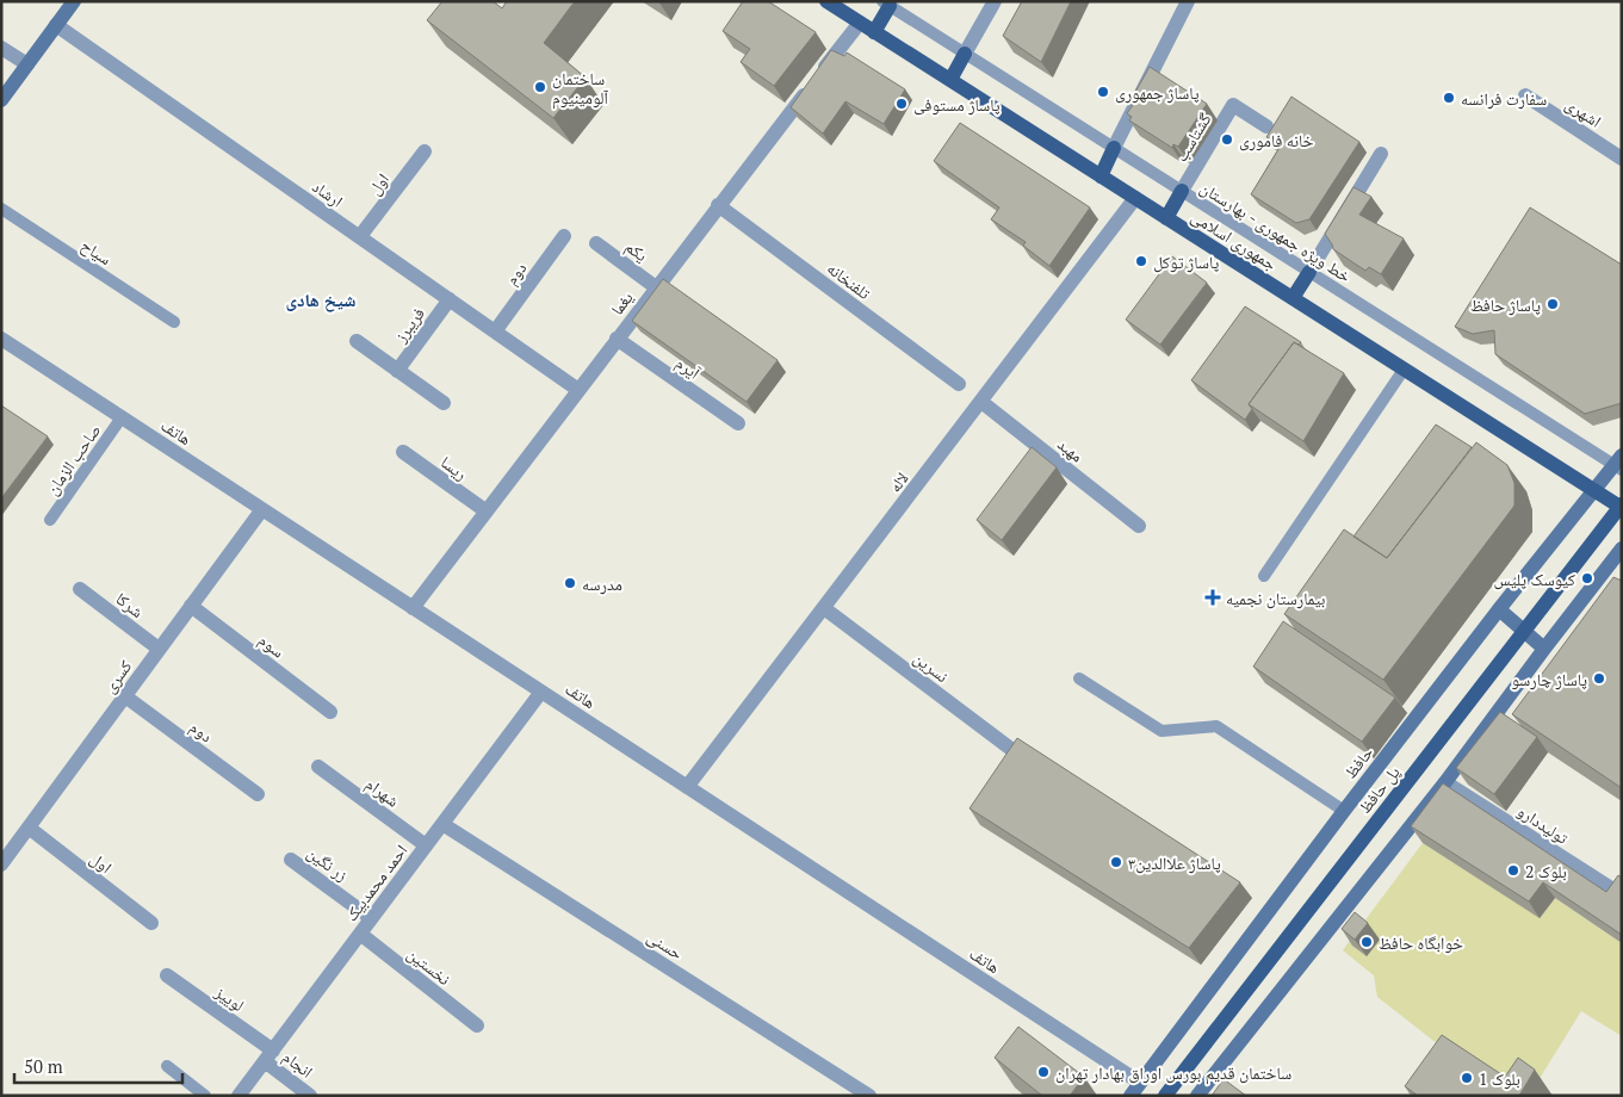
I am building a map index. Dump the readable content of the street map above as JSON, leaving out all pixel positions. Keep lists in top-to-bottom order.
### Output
{
  "streets": {
    "main road": ["جمهوری اسلامی", "حافظ", "پل حافظ"],
    "street": [
      "اشهری",
      "گشتاسب",
      "اول",
      "ارشاد",
      "یکم",
      "دوم",
      "تلفنخانه",
      "یغما",
      "فریبرز",
      "آیرم",
      "هاتف",
      "مهبد",
      "ریسا",
      "لاله",
      "شرکا",
      "سوم",
      "نسرین",
      "کسری",
      "شهرام",
      "تولیددارو",
      "زر نگین",
      "احمد محمدبیک",
      "حسنی",
      "نخستین",
      "لوییز",
      "انجام"
    ],
    "lane": ["خط ویژه جمهوری - بهارستان", "سیاح", "صاحب الزمان"]
  },
  "crossings": [
    ["گشتاسب", "خط ویژه جمهوری - بهارستان"],
    ["اول", "ارشاد"],
    ["اول", "کسری"],
    ["ارشاد", "دوم"],
    ["ارشاد", "یغما"],
    ["ارشاد", "فریبرز"],
    ["خط ویژه جمهوری - بهارستان", "حافظ"],
    ["جمهوری اسلامی", "یغما"],
    ["جمهوری اسلامی", "لاله"],
    ["جمهوری اسلامی", "حافظ"],
    ["جمهوری اسلامی", "پل حافظ"],
    ["یکم", "یغما"],
    ["دوم", "کسری"],
    ["تلفنخانه", "یغما"],
    ["یغما", "آیرم"],
    ["یغما", "هاتف"],
    ["یغما", "ریسا"],
    ["هاتف", "صاحب الزمان"],
    ["هاتف", "لاله"],
    ["هاتف", "کسری"],
    ["هاتف", "حافظ"],
    ["هاتف", "احمد محمدبیک"],
    ["مهبد", "لاله"],
    ["لاله", "نسرین"],
    ["شرکا", "کسری"],
    ["سوم", "کسری"],
    ["شهرام", "احمد محمدبیک"],
    ["زر نگین", "احمد محمدبیک"],
    ["احمد محمدبیک", "حسنی"],
    ["احمد محمدبیک", "نخستین"],
    ["احمد محمدبیک", "لوییز"],
    ["احمد محمدبیک", "انجام"],
    ["لوییز", "انجام"]
  ],
  "districts": ["شیخ هادی"],
  "places": {
    "other": [
      "ساختمان آلومینیوم",
      "پاساژ جمهوری",
      "سفارت فرانسه",
      "پاساژ مستوفی",
      "خانه فاموری",
      "پاساژ توکل",
      "پاساژ حافظ",
      "کیوسک پلیس",
      "مدرسه",
      "پاساژ چارسو",
      "پاساژ علاالدین۳",
      "بلوک 2",
      "خوابگاه حافظ",
      "ساختمان قدیم بورس اوراق بهادار تهران",
      "بلوک 1"
    ],
    "health": ["بیمارستان نجمیه"]
  },
  "scale_bar": "50 m"
}
